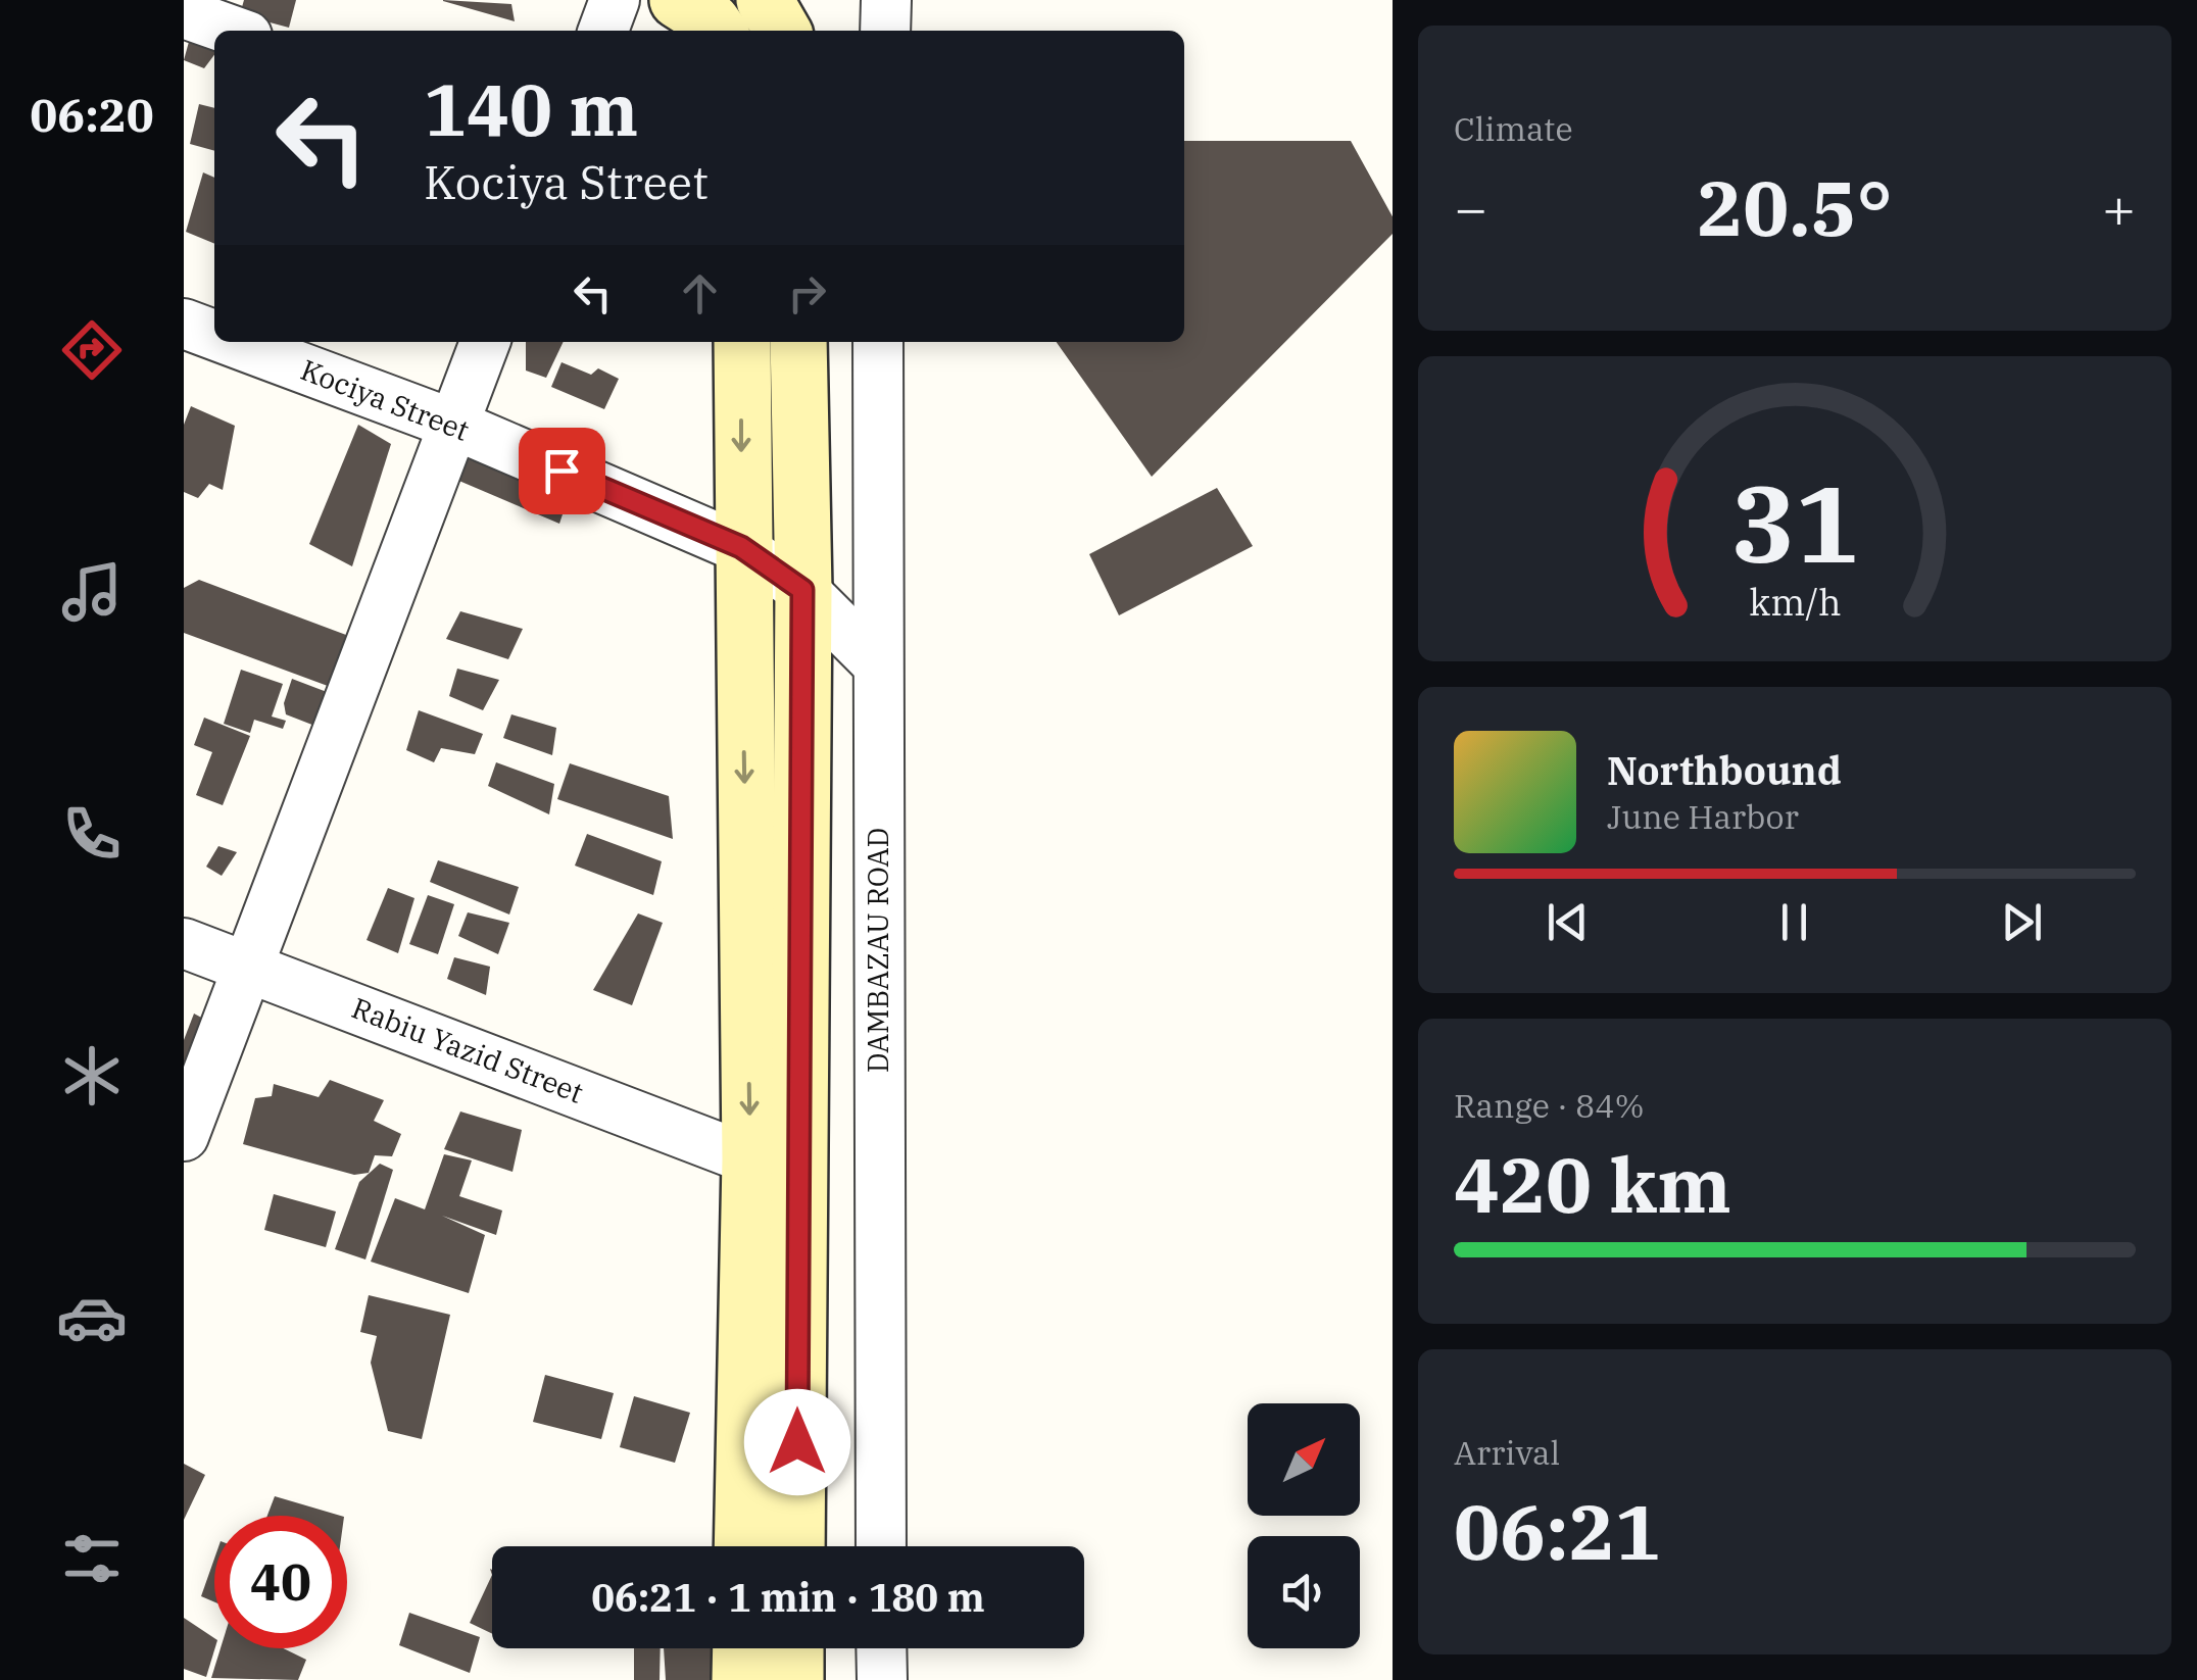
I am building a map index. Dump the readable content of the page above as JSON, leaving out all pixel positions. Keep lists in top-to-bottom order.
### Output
{
  "streets": {
    "street": ["Kociya Street", "DAMBAZAU ROAD", "Rabiu Yazid Street"]
  },
  "crossings": [
    ["Kociya Street", "DAMBAZAU ROAD"]
  ],
  "north": "top right",
  "page": {
    "tabs": "06:20",
    "tile": [
      "Climate",
      ["Range · 84%", "420 km"],
      ["Arrival", "06:21"]
    ],
    "turn": ["140 m", "Kociya Street"],
    "heat": ["−", "20.5°", "+"],
    "song": ["Northbound", "June Harbor"],
    "limit": "40",
    "trip": "06:21 · 1 min · 180 m",
    "gauge": ["31", "km/h"]
  }
}
